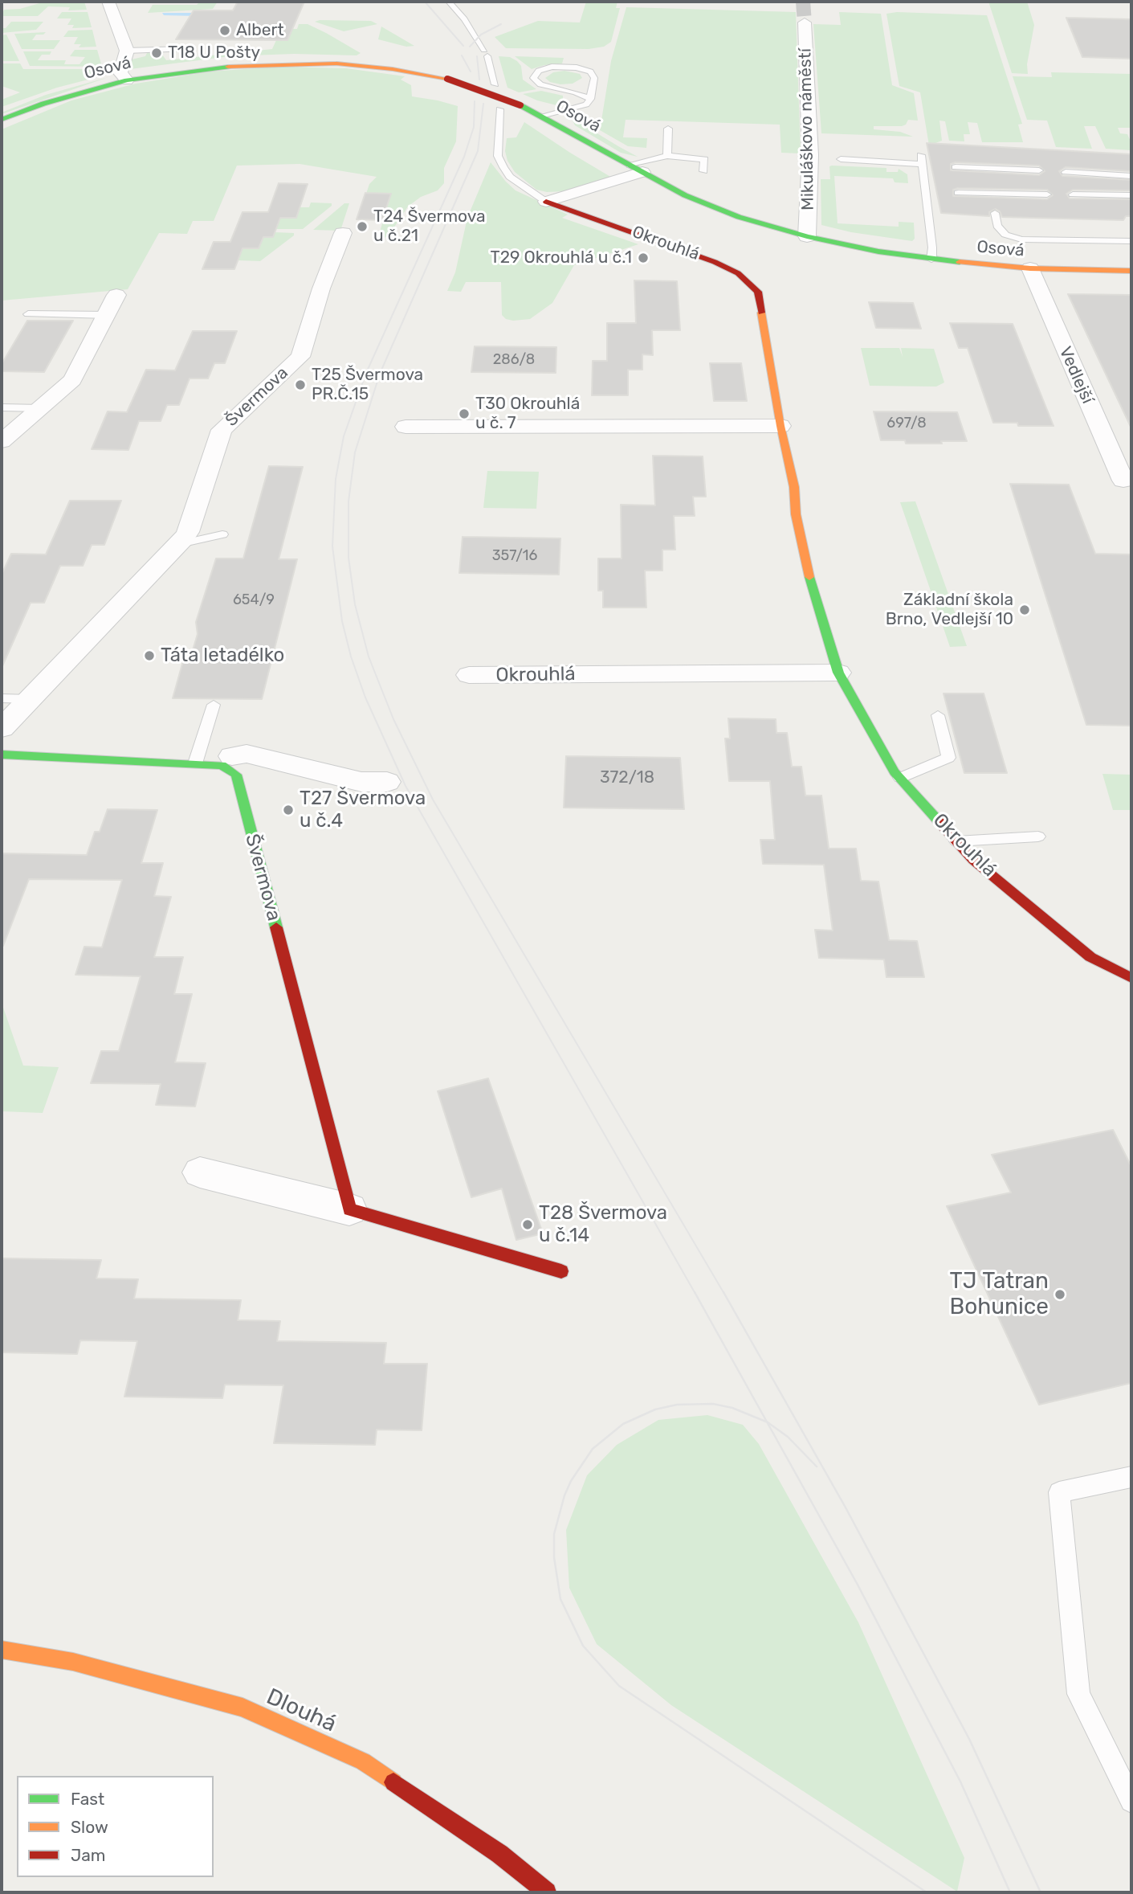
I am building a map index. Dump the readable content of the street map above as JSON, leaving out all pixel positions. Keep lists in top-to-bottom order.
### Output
{
  "streets": {
    "street": [
      "Osová",
      "Mikuláškovo náměstí",
      "Okrouhlá",
      "Vedlejší",
      "Švermova",
      "Dlouhá"
    ]
  },
  "crossings": [
    ["Osová", "Mikuláškovo náměstí"],
    ["Osová", "Vedlejší"]
  ],
  "places": [
    "Albert",
    "T18 U Pošty",
    "T24 Švermova u č.21",
    "T29 Okrouhlá u č.1",
    "T25 Švermova PR.Č.15",
    "T30 Okrouhlá u č. 7",
    "Základní škola Brno, Vedlejší 10",
    "Táta letadélko",
    "T27 Švermova u č.4",
    "T28 Švermova u č.14",
    "TJ Tatran Bohunice"
  ],
  "house_numbers": [
    "286/8",
    "697/8",
    "357/16",
    "654/9",
    "372/18"
  ],
  "legend": ["Fast", "Slow", "Jam"]
}
